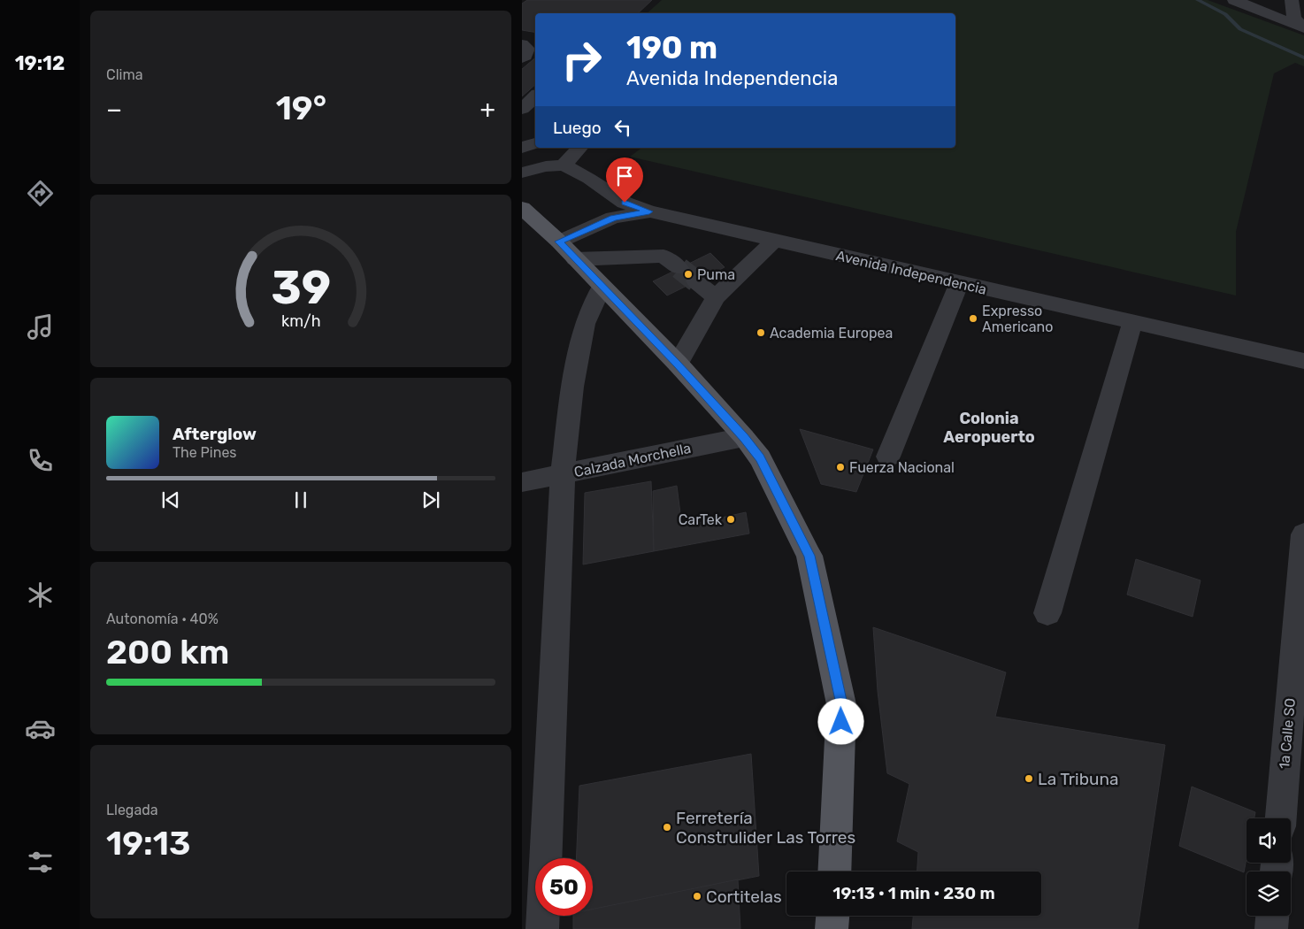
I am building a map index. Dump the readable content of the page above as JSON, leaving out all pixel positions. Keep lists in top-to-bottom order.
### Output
{
  "streets": {
    "street": ["Avenida Independencia", "Calzada Morchella", "1a Calle SO"]
  },
  "districts": ["Colonia Aeropuerto"],
  "places": [
    "Puma",
    "Expresso Americano",
    "Academia Europea",
    "Fuerza Nacional",
    "CarTek",
    "La Tribuna",
    "Ferretería Construlider Las Torres",
    "Cortitelas"
  ],
  "page": {
    "tabs": "19:12",
    "tile": [
      "Clima",
      ["Autonomía · 40%", "200 km"],
      ["Llegada", "19:13"]
    ],
    "turn": ["190 m", "Avenida Independencia"],
    "heat": ["−", "19°", "+"],
    "then": "Luego",
    "song": ["Afterglow", "The Pines"],
    "limit": "50",
    "trip": "19:13 · 1 min · 230 m",
    "gauge": ["39", "km/h"]
  }
}
